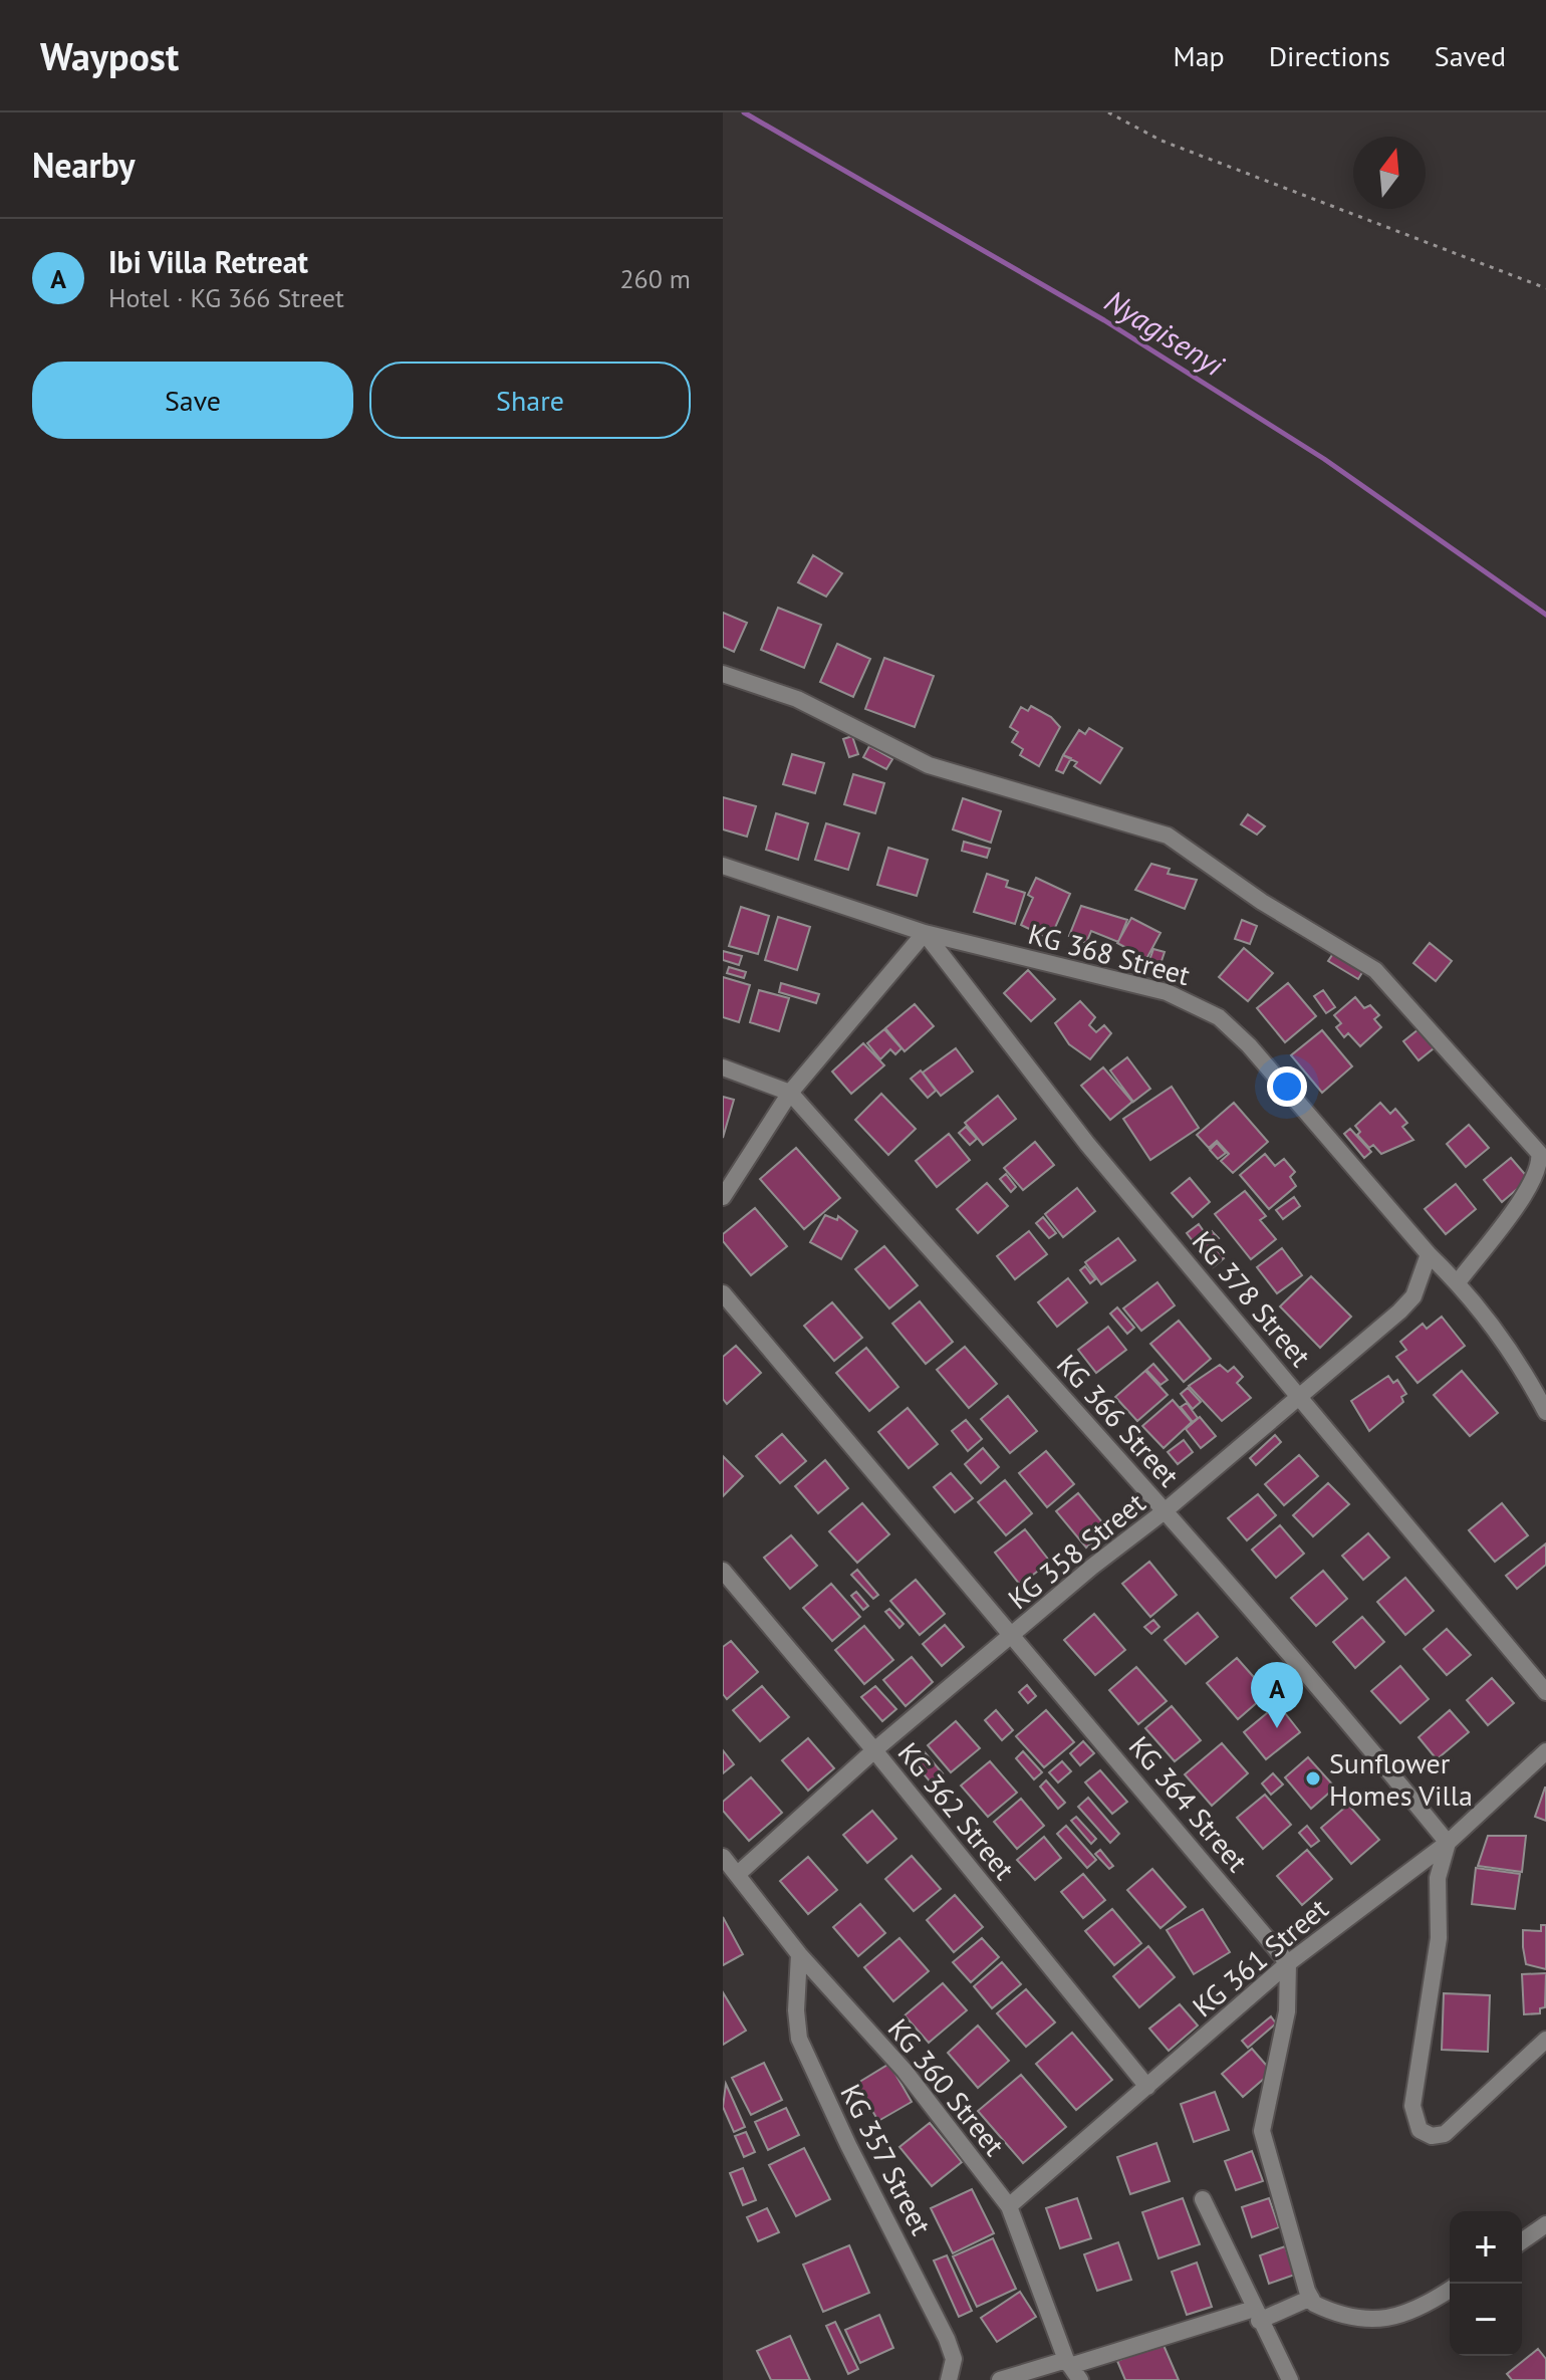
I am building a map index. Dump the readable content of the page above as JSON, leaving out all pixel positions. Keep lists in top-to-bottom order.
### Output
{
  "streets": {
    "street": [
      "KG 368 Street",
      "KG 378 Street",
      "KG 366 Street",
      "KG 358 Street",
      "KG 364 Street",
      "KG 362 Street",
      "KG 361 Street",
      "KG 360 Street",
      "KG 357 Street"
    ]
  },
  "crossings": [
    ["KG 368 Street", "KG 378 Street"],
    ["KG 368 Street", "KG 358 Street"],
    ["KG 378 Street", "KG 358 Street"],
    ["KG 366 Street", "KG 358 Street"],
    ["KG 366 Street", "KG 361 Street"],
    ["KG 358 Street", "KG 364 Street"],
    ["KG 358 Street", "KG 362 Street"],
    ["KG 358 Street", "KG 360 Street"],
    ["KG 364 Street", "KG 361 Street"],
    ["KG 362 Street", "KG 361 Street"],
    ["KG 361 Street", "KG 360 Street"],
    ["KG 360 Street", "KG 357 Street"]
  ],
  "water": ["Nyagisenyi"],
  "places": ["Sunflower Homes Villa"],
  "north": "top",
  "page": {
    "header": "Waypost",
    "nav": ["Map", "Directions", "Saved"],
    "heading": "Nearby",
    "list": [
      {
        "mark": "A",
        "name": "Ibi Villa Retreat",
        "note": "Hotel · KG 366 Street",
        "value": "260 m"
      }
    ],
    "buttons": ["Save", "Share"],
    "pins": "A",
    "map_buttons": ["+", "−"]
  }
}
